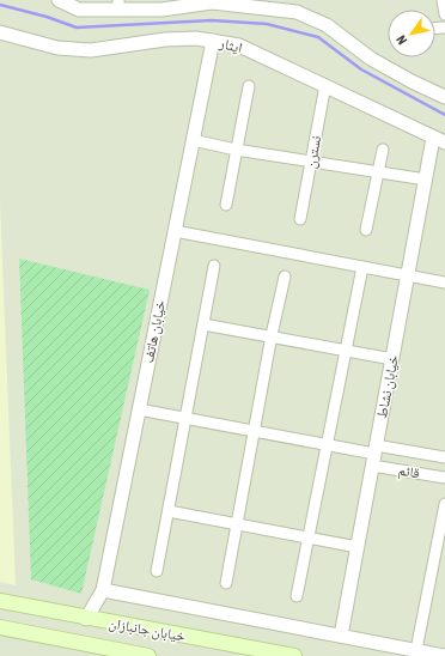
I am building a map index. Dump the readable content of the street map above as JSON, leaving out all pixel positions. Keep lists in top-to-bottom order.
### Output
{
  "streets": {
    "main road": ["خیابان جانبازان"],
    "street": [
      "ایثار",
      "نسترن",
      "خیابان هاتف",
      "خیابان نشاط",
      "قائم"
    ]
  },
  "crossings": [
    ["ایثار", "نسترن"],
    ["ایثار", "خیابان هاتف"],
    ["ایثار", "خیابان نشاط"],
    ["خیابان هاتف", "خیابان جانبازان"],
    ["خیابان نشاط", "قائم"]
  ],
  "north": "bottom left"
}
